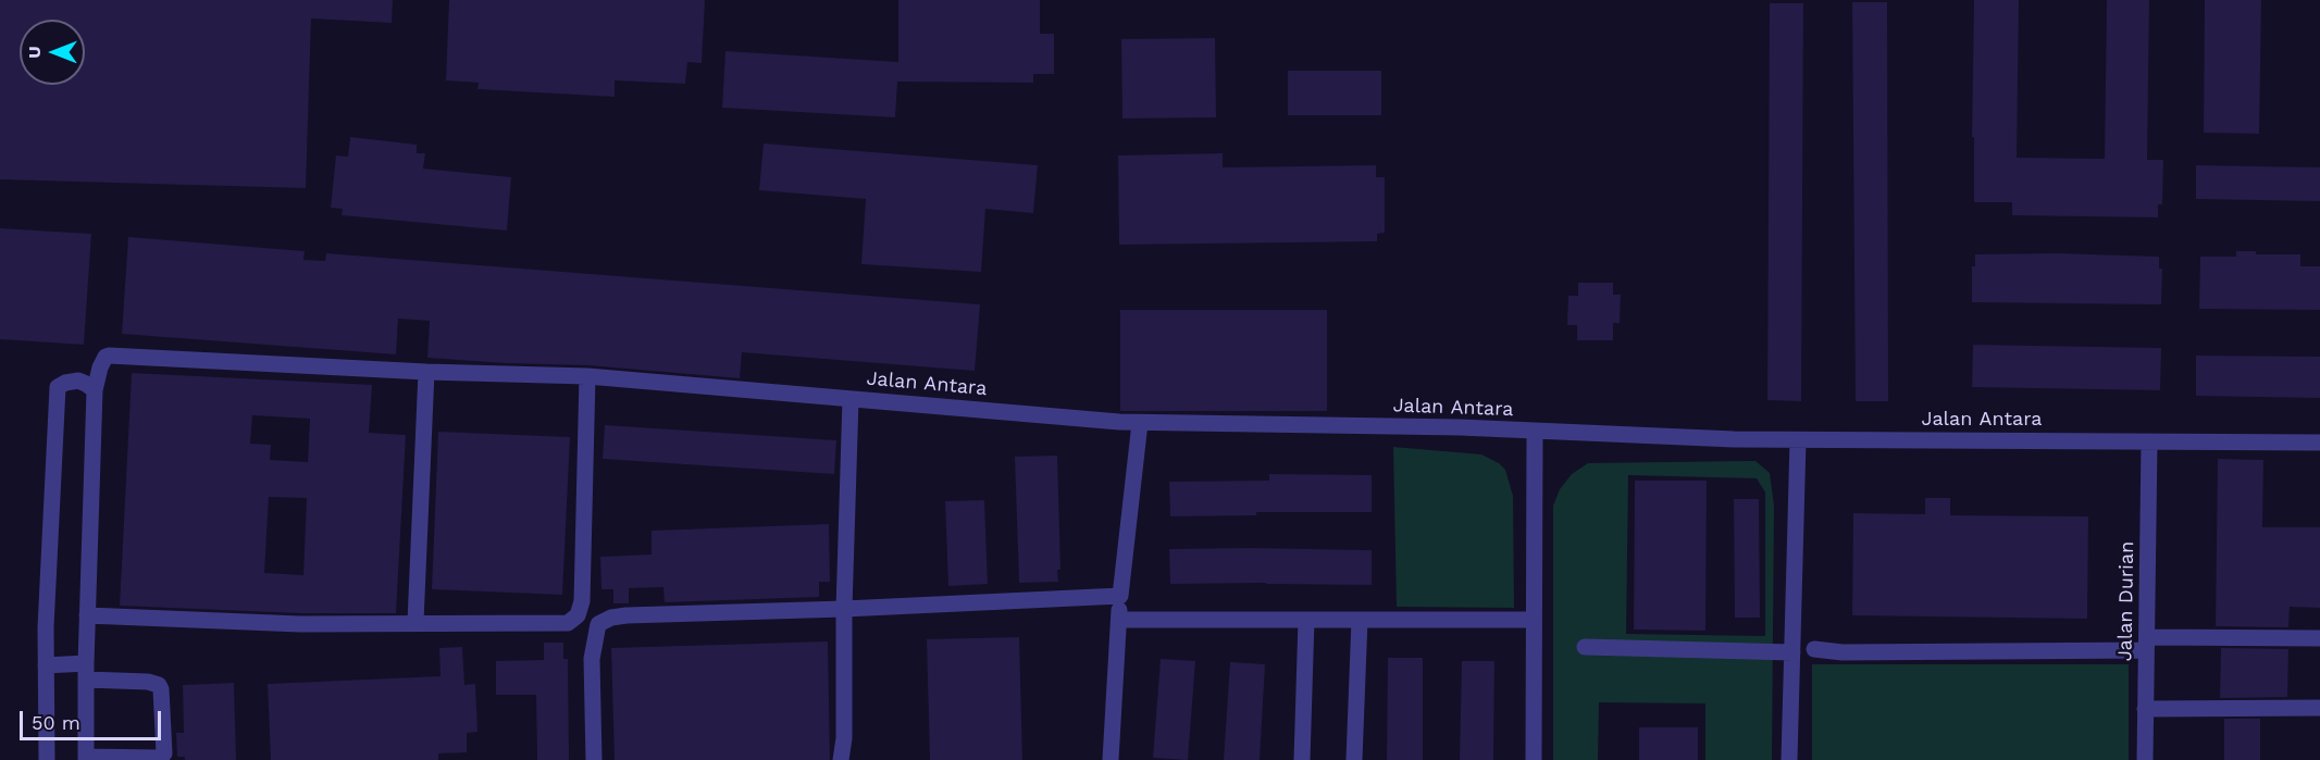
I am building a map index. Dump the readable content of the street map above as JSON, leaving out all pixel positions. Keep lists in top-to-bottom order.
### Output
{
  "streets": {
    "street": ["Jalan Antara", "Jalan Durian"]
  },
  "crossings": [
    ["Jalan Antara", "Jalan Durian"]
  ],
  "scale_bar": "50 m",
  "north": "left"
}
